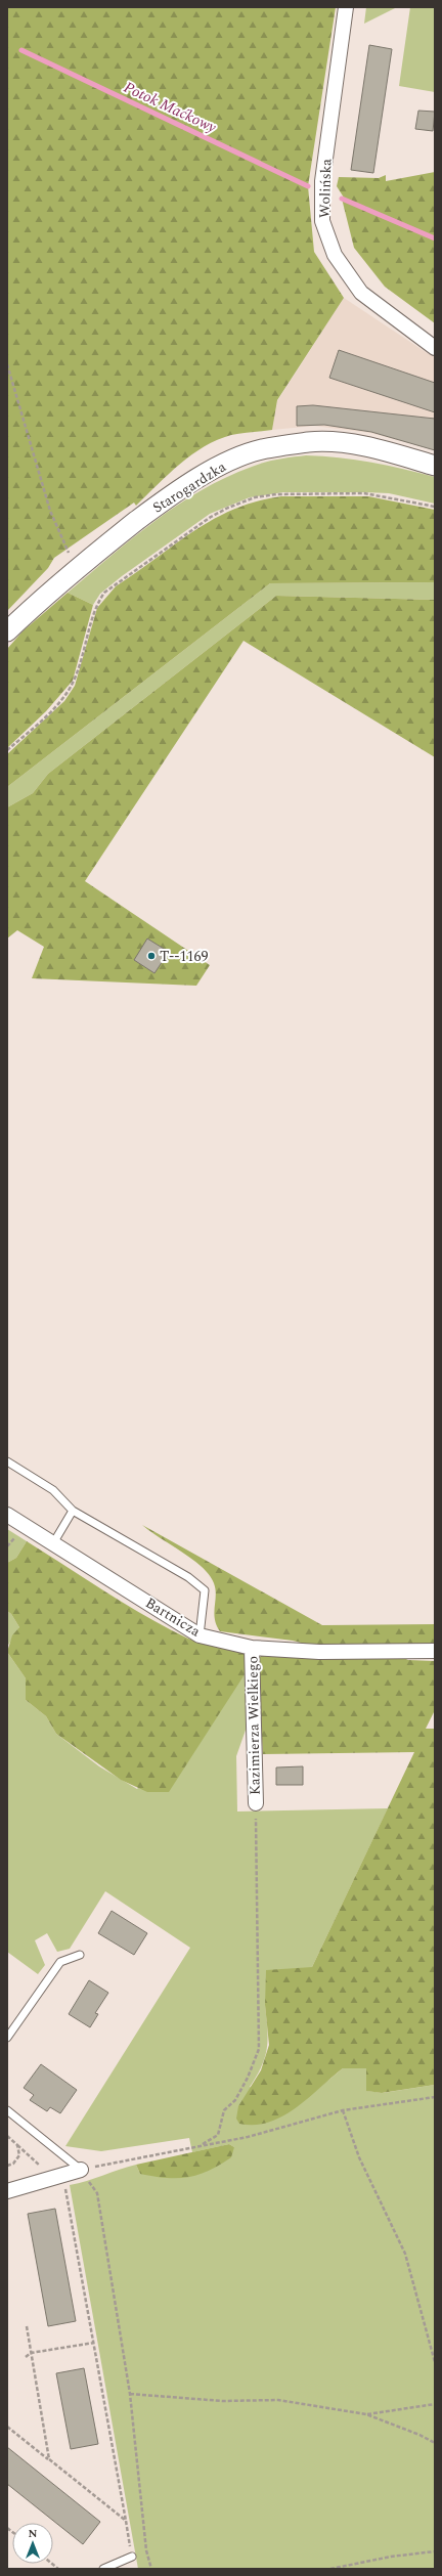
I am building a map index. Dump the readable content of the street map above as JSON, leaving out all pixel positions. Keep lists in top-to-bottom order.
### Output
{
  "streets": {
    "main road": ["Starogardzka"],
    "street": ["Wolińska", "Bartnicza", "Kazimierza Wielkiego"]
  },
  "crossings": [
    ["Bartnicza", "Kazimierza Wielkiego"]
  ],
  "water": ["Potok Maćkowy"],
  "places": ["T--1169"],
  "north": "top"
}
